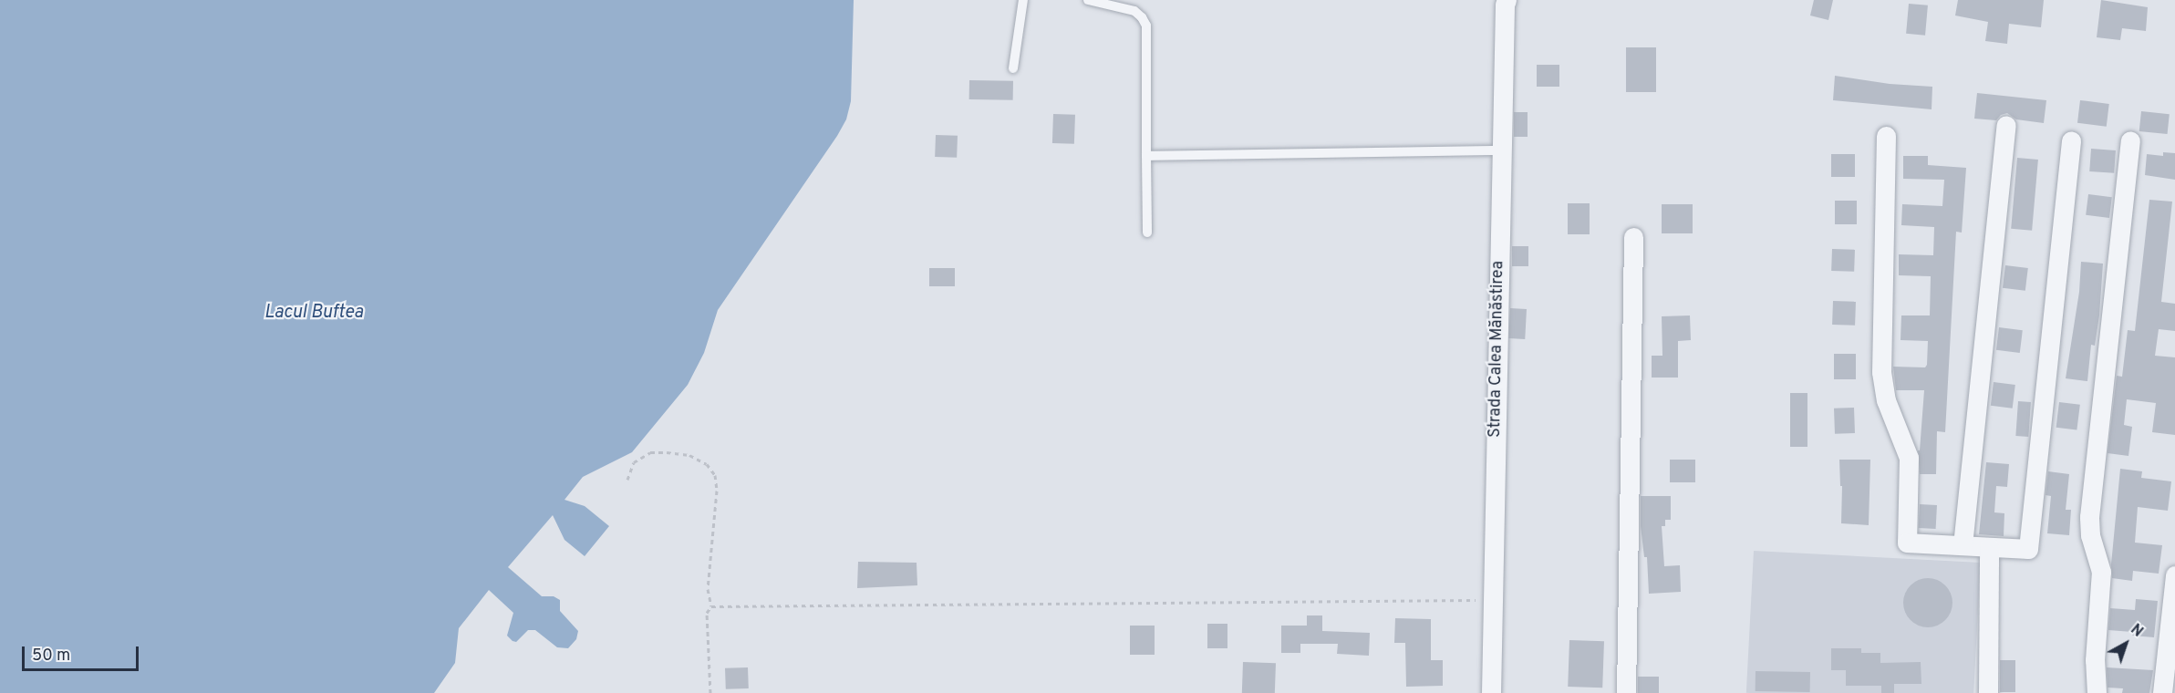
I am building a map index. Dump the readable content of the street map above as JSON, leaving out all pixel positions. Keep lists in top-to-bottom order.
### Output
{
  "streets": {
    "street": ["Strada Calea Mănăstirea"]
  },
  "water": ["Lacul Buftea"],
  "scale_bar": "50 m",
  "north": "top right"
}
